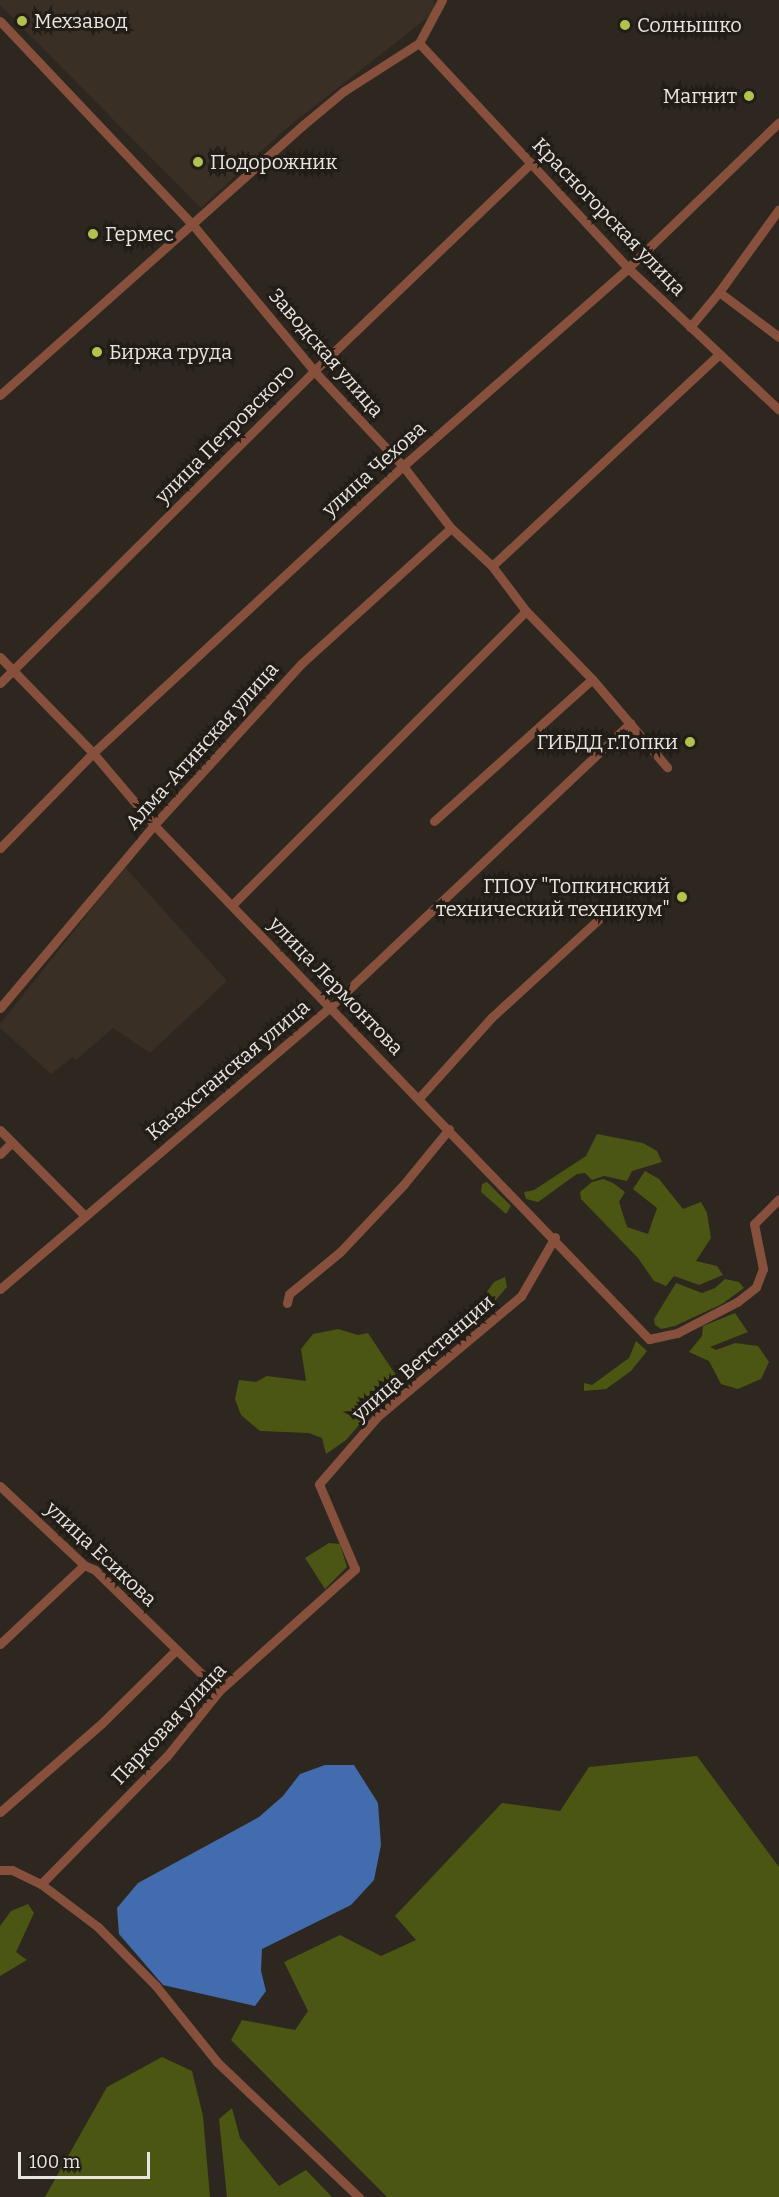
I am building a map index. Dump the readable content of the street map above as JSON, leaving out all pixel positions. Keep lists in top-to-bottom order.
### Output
{
  "streets": {
    "street": [
      "Красногорская улица",
      "Заводская улица",
      "улица Петровского",
      "улица Чехова",
      "Алма-Атинская улица",
      "улица Лермонтова",
      "Казахстанская улица",
      "улица Ветстанции",
      "улица Есикова",
      "Парковая улица"
    ]
  },
  "crossings": [
    ["Красногорская улица", "улица Петровского"],
    ["Красногорская улица", "улица Чехова"],
    ["Заводская улица", "улица Петровского"],
    ["Заводская улица", "улица Чехова"],
    ["Заводская улица", "Алма-Атинская улица"],
    ["Заводская улица", "Казахстанская улица"],
    ["улица Петровского", "улица Лермонтова"],
    ["улица Чехова", "улица Лермонтова"],
    ["Алма-Атинская улица", "улица Лермонтова"],
    ["улица Лермонтова", "Казахстанская улица"],
    ["улица Лермонтова", "улица Ветстанции"],
    ["улица Ветстанции", "Парковая улица"],
    ["улица Есикова", "Парковая улица"]
  ],
  "places": [
    "Мехзавод",
    "Солнышко",
    "Магнит",
    "Подорожник",
    "Гермес",
    "Биржа труда",
    "ГИБДД г.Топки",
    "ГПОУ \"Топкинский технический техникум\""
  ],
  "scale_bar": "100 m"
}
